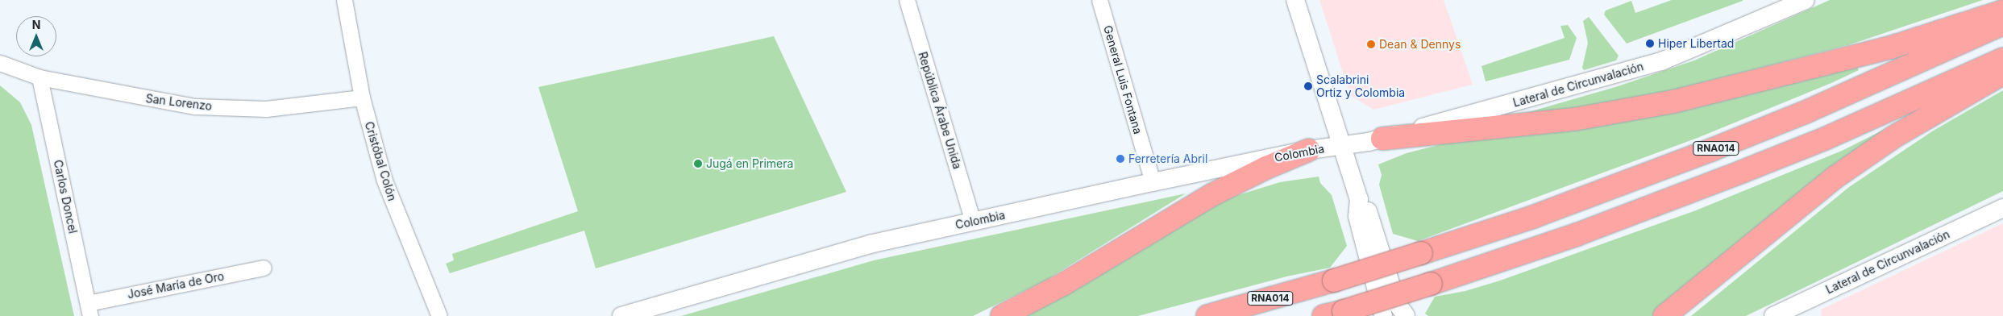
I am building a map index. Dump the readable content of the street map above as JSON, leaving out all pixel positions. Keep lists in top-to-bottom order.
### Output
{
  "streets": {
    "highway": ["RNA014"],
    "street": [
      "General Luis Fontana",
      "Lateral de Circunvalación",
      "San Lorenzo",
      "República Árabe Unida",
      "Colombia",
      "Cristóbal Colón",
      "Carlos Doncel",
      "José María de Oro"
    ]
  },
  "crossings": [
    ["General Luis Fontana", "Colombia"],
    ["Lateral de Circunvalación", "Colombia"],
    ["San Lorenzo", "Cristóbal Colón"],
    ["San Lorenzo", "Carlos Doncel"],
    ["República Árabe Unida", "Colombia"],
    ["Carlos Doncel", "José María de Oro"]
  ],
  "places": [
    "Hiper Libertad",
    "Dean & Dennys",
    "Scalabrini Ortiz y Colombia",
    "Ferretería Abril",
    "Jugá en Primera"
  ],
  "north": "top"
}
